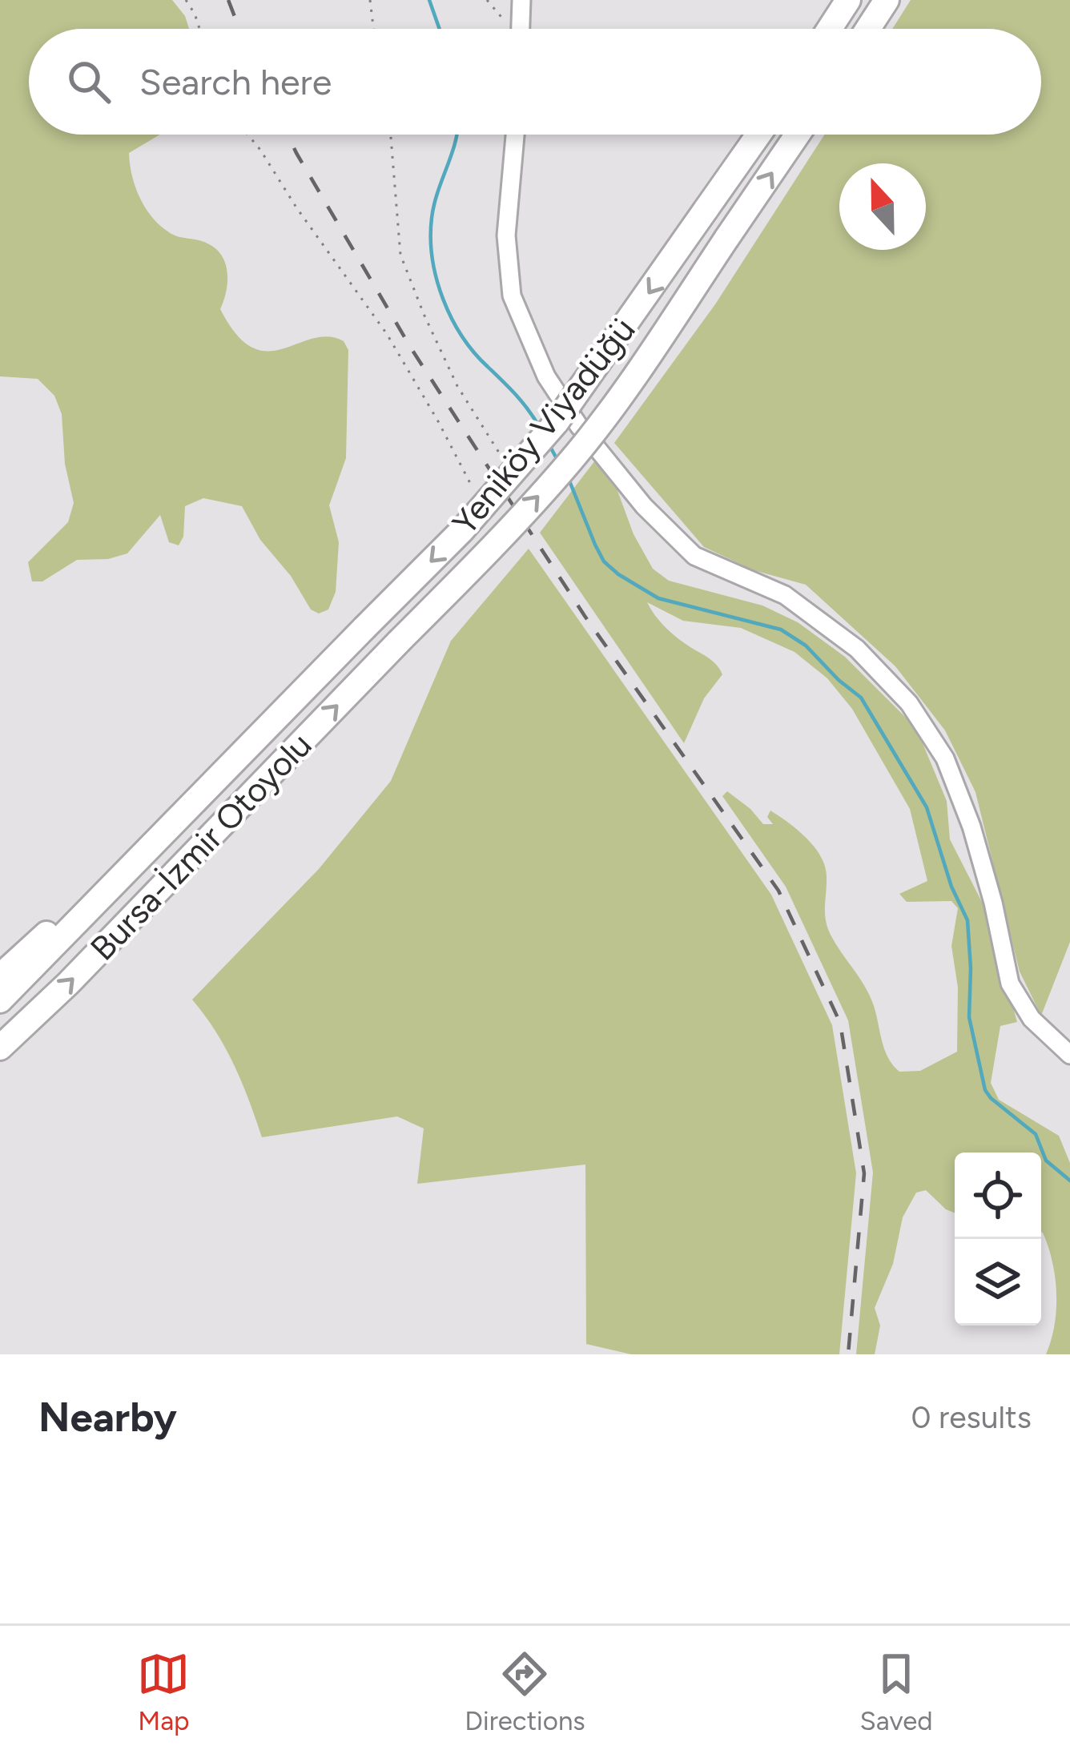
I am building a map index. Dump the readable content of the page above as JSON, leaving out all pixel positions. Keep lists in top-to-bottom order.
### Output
{
  "streets": {
    "highway": ["Yeniköy Viyadüğü", "Bursa-İzmir Otoyolu"]
  },
  "crossings": [
    ["Yeniköy Viyadüğü", "Bursa-İzmir Otoyolu"]
  ],
  "north": "top",
  "page": {
    "search": "Search here",
    "heading": ["Nearby", "0 results"],
    "nav": ["Map", "Directions", "Saved"]
  }
}
